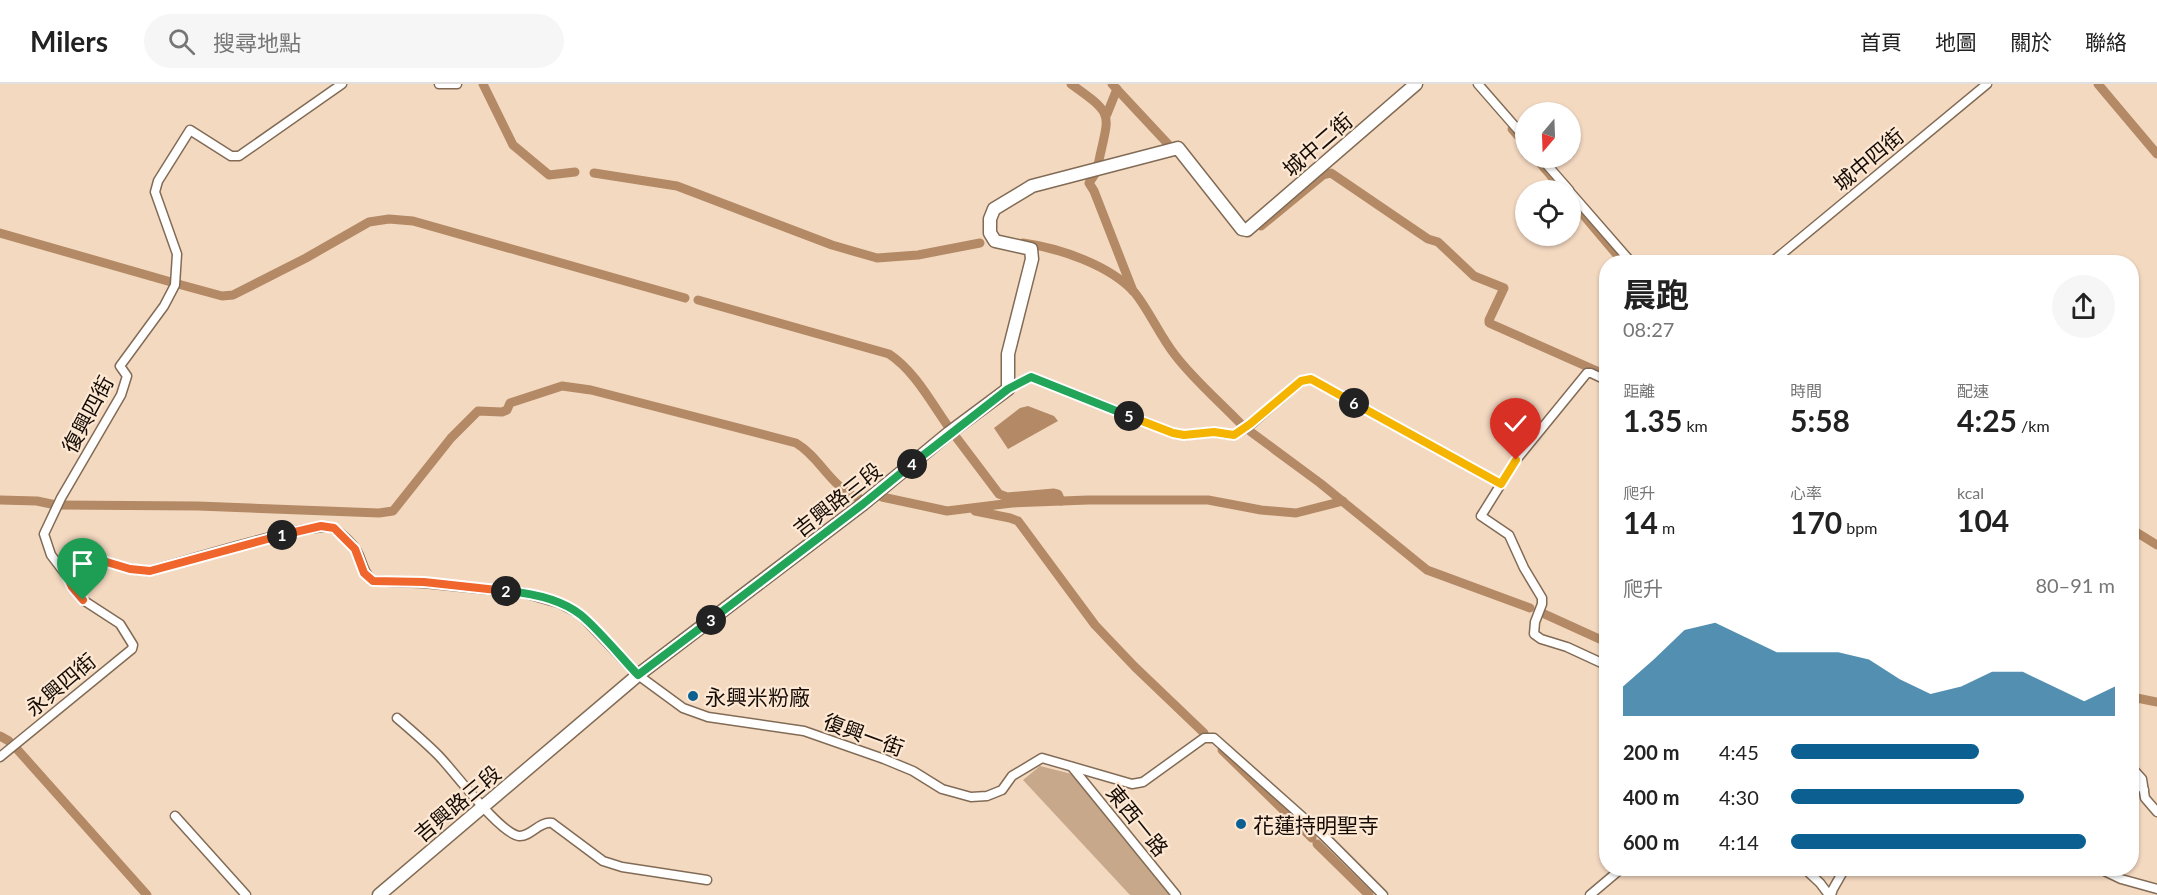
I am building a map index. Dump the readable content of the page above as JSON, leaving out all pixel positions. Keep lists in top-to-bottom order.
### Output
{
  "streets": {
    "street": [
      "城中二街",
      "城中四街",
      "復興四街",
      "吉興路三段",
      "永興四街",
      "復興一街",
      "東西一路"
    ]
  },
  "crossings": [
    ["城中二街", "吉興路三段"],
    ["復興四街", "永興四街"],
    ["復興四街", "復興一街"],
    ["吉興路三段", "復興一街"],
    ["復興一街", "東西一路"]
  ],
  "places": ["永興米粉廠", "花蓮持明聖寺"],
  "north": "bottom",
  "page": {
    "header": "Milers",
    "search": "搜尋地點",
    "nav": [
      "首頁",
      "地圖",
      "關於",
      "聯絡"
    ],
    "heading": ["晨跑", "08:27"],
    "stats": [
      ["距離", "1.35 km"],
      ["時間", "5:58"],
      ["配速", "4:25 /km"],
      ["爬升", "14 m"],
      ["心率", "170 bpm"],
      ["kcal", "104"]
    ],
    "pins": [
      "6",
      "5",
      "4",
      "1",
      "2",
      "3"
    ],
    "chart": ["爬升", "80–91 m"],
    "list": [
      {
        "name": "200 m",
        "note": "4:45"
      },
      {
        "name": "400 m",
        "note": "4:30"
      },
      {
        "name": "600 m",
        "note": "4:14"
      }
    ]
  }
}
